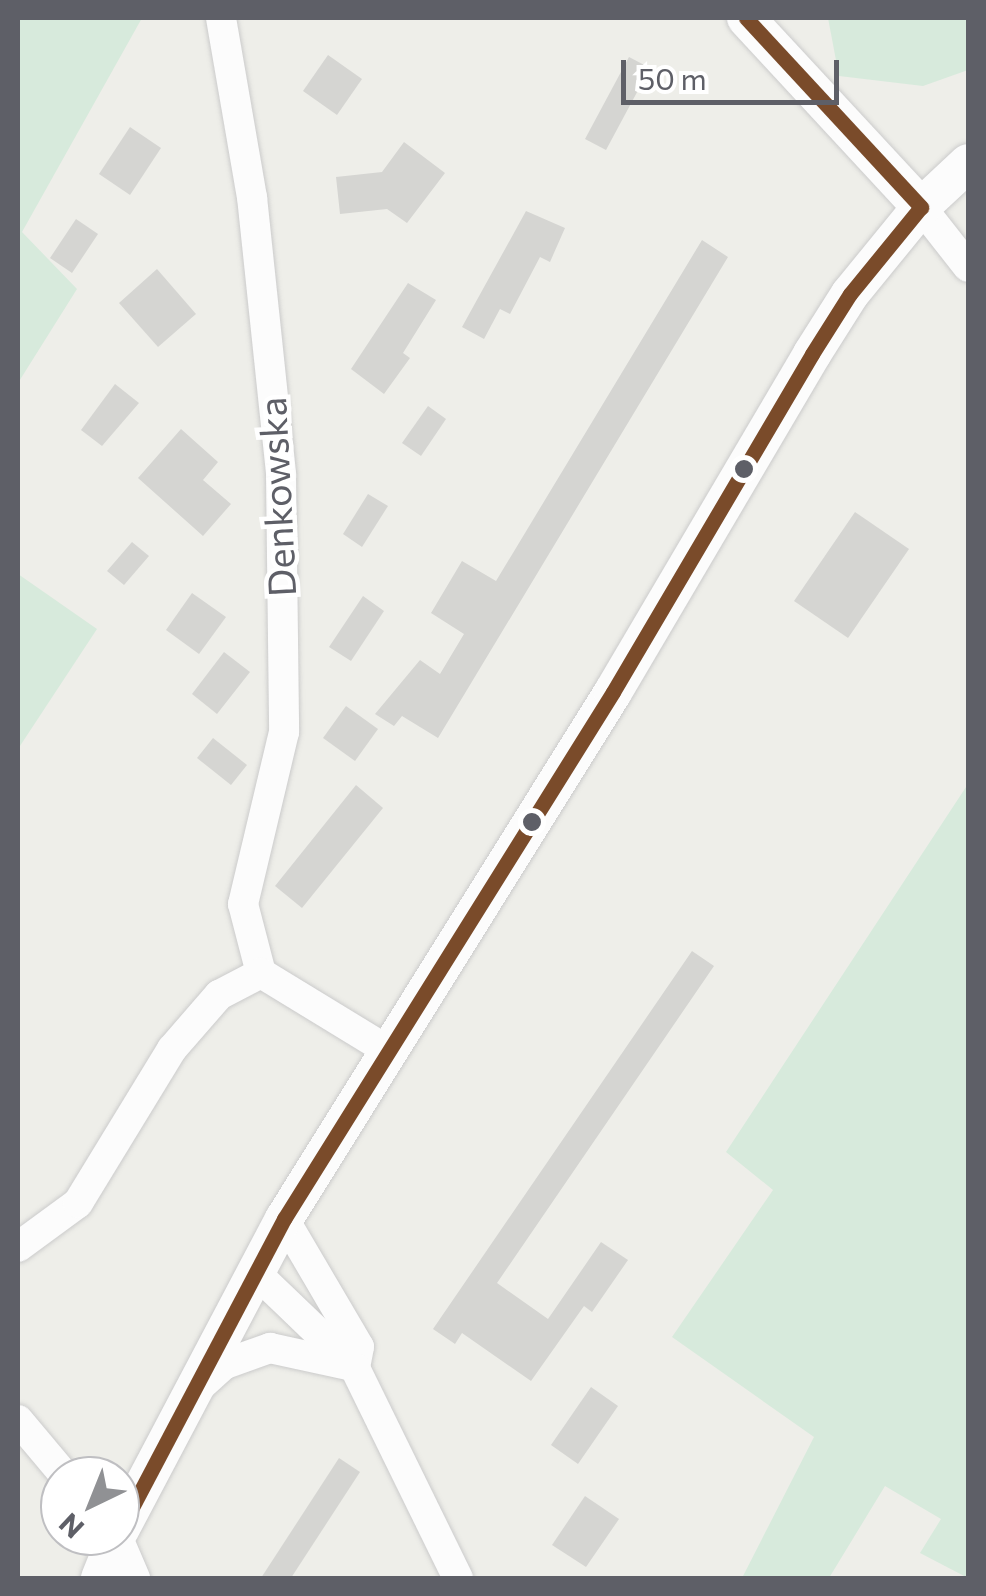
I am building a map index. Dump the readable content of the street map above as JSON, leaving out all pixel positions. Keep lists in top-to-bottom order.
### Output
{
  "streets": {
    "street": ["Denkowska"]
  },
  "scale_bar": "50 m",
  "north": "bottom left"
}
